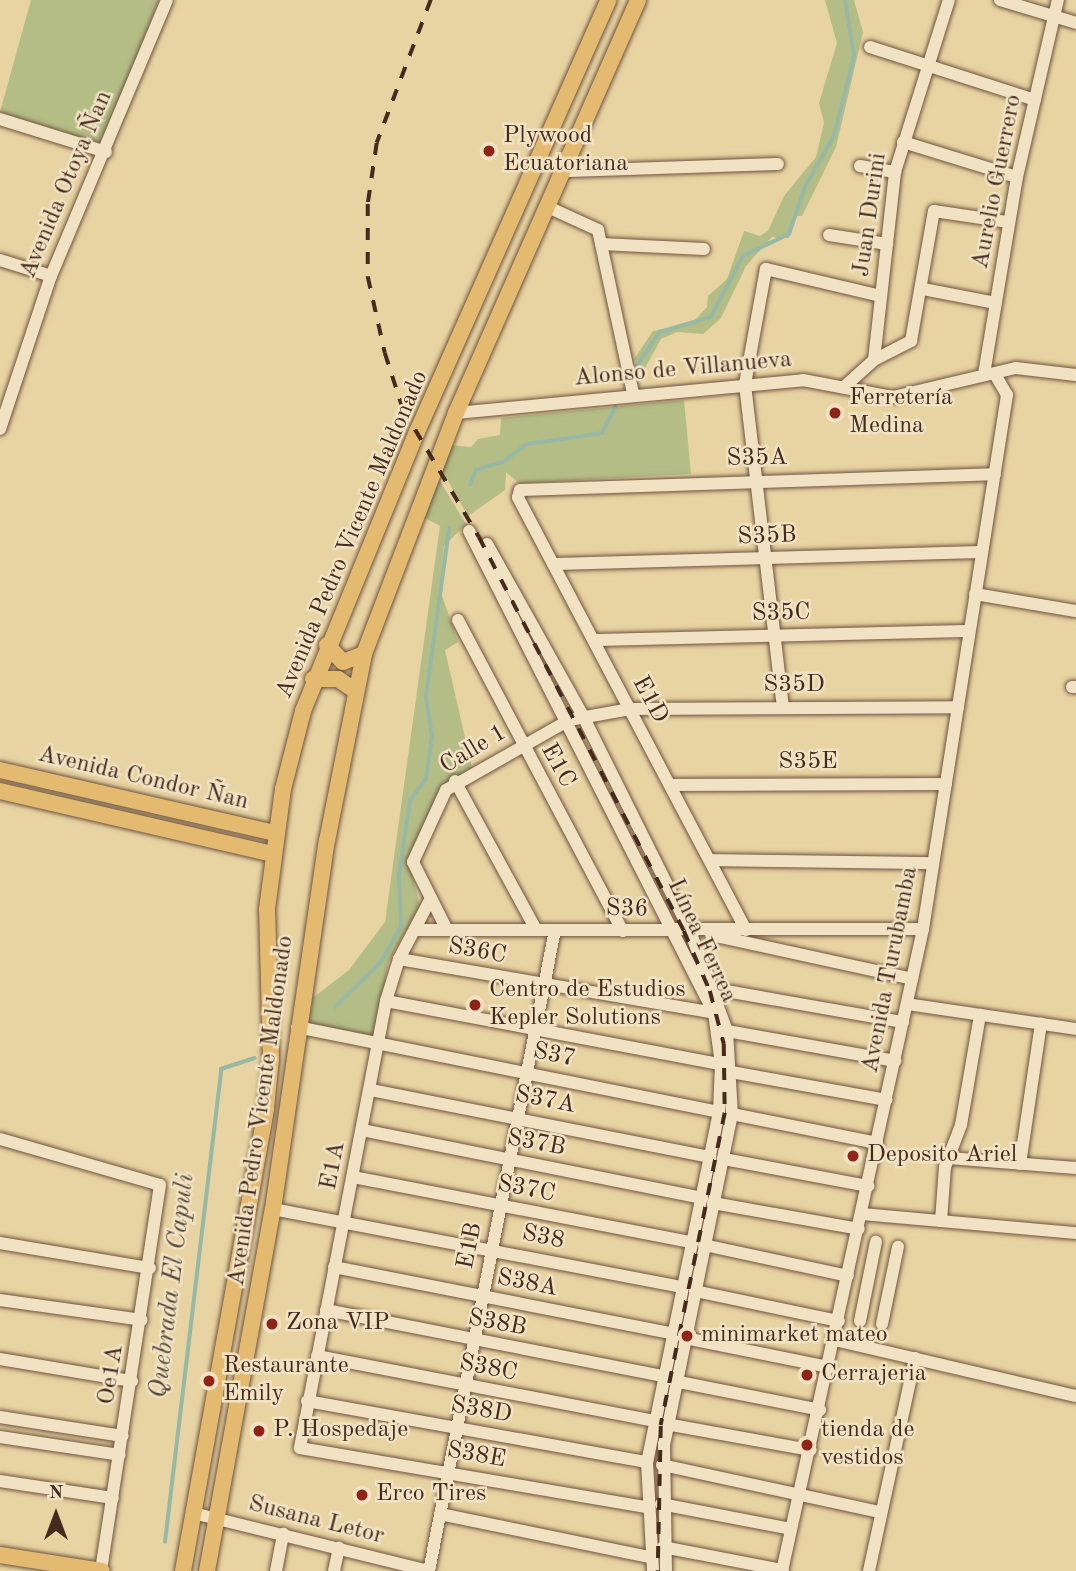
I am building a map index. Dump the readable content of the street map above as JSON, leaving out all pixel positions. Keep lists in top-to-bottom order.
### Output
{
  "streets": {
    "main road": ["Avenida Pedro Vicente Maldonado", "Avenida Condor Ñan"],
    "street": [
      "Aurelio Guerrero",
      "Avenida Otoya Ñan",
      "Juan Durini",
      "Alonso de Villanueva",
      "S35A",
      "S35B",
      "S35C",
      "S35D",
      "E1D",
      "Calle 1",
      "S35E",
      "E1C",
      "S36",
      "Línea Ferrea",
      "S36C",
      "Avenida Turubamba",
      "S37",
      "S37A",
      "S37B",
      "E1A",
      "S37C",
      "S38",
      "E1B",
      "S38A",
      "S38B",
      "S38C",
      "Oe1A",
      "S38D",
      "S38E",
      "Susana Letor"
    ]
  },
  "crossings": [
    ["Aurelio Guerrero", "Alonso de Villanueva"],
    ["Aurelio Guerrero", "Avenida Turubamba"],
    ["Alonso de Villanueva", "Avenida Pedro Vicente Maldonado"],
    ["Alonso de Villanueva", "Avenida Turubamba"],
    ["S35A", "E1D"],
    ["S35A", "Avenida Turubamba"],
    ["Avenida Pedro Vicente Maldonado", "Avenida Condor Ñan"],
    ["Avenida Pedro Vicente Maldonado", "S37"],
    ["Avenida Pedro Vicente Maldonado", "S38"],
    ["Avenida Pedro Vicente Maldonado", "Susana Letor"],
    ["S35B", "E1D"],
    ["S35B", "Avenida Turubamba"],
    ["S35C", "E1D"],
    ["S35C", "Avenida Turubamba"],
    ["S35D", "E1D"],
    ["S35D", "Calle 1"],
    ["S35D", "Avenida Turubamba"],
    ["E1D", "Calle 1"],
    ["E1D", "S35E"],
    ["E1D", "S36"],
    ["Calle 1", "E1C"],
    ["Calle 1", "S36"],
    ["Calle 1", "Línea Ferrea"],
    ["Calle 1", "E1A"],
    ["S35E", "Avenida Turubamba"],
    ["E1C", "S36"],
    ["S36", "Línea Ferrea"],
    ["S36", "Avenida Turubamba"],
    ["S36", "E1A"],
    ["S36", "E1B"],
    ["Línea Ferrea", "S36C"],
    ["Línea Ferrea", "S37"],
    ["Línea Ferrea", "S37A"],
    ["Línea Ferrea", "S37B"],
    ["Línea Ferrea", "S37C"],
    ["Línea Ferrea", "S38"],
    ["Línea Ferrea", "S38A"],
    ["Línea Ferrea", "S38B"],
    ["Línea Ferrea", "S38C"],
    ["Línea Ferrea", "S38D"],
    ["Línea Ferrea", "S38E"],
    ["S36C", "E1A"],
    ["S36C", "E1B"],
    ["Avenida Turubamba", "S37"],
    ["Avenida Turubamba", "S37B"],
    ["Avenida Turubamba", "S37C"],
    ["Avenida Turubamba", "S38B"],
    ["Avenida Turubamba", "S38C"],
    ["S37", "E1A"],
    ["S37", "E1B"],
    ["S37A", "E1A"],
    ["S37A", "E1B"],
    ["S37B", "E1A"],
    ["S37B", "E1B"],
    ["E1A", "S37C"],
    ["E1A", "S38"],
    ["E1A", "S38A"],
    ["E1A", "S38B"],
    ["E1A", "S38C"],
    ["E1A", "S38D"],
    ["E1A", "S38E"],
    ["S37C", "E1B"],
    ["S38", "E1B"],
    ["E1B", "S38A"],
    ["E1B", "S38B"],
    ["E1B", "S38C"],
    ["E1B", "S38D"],
    ["E1B", "S38E"],
    ["E1B", "Susana Letor"]
  ],
  "water": ["Quebrada El Capuli"],
  "places": [
    "Plywood Ecuatoriana",
    "Ferretería Medina",
    "Centro de Estudios Kepler Solutions",
    "Deposito Ariel",
    "Zona VIP",
    "minimarket mateo",
    "Cerrajeria",
    "Restaurante Emily",
    "P. Hospedaje",
    "tienda de vestidos",
    "Erco Tires"
  ],
  "north": "top"
}
